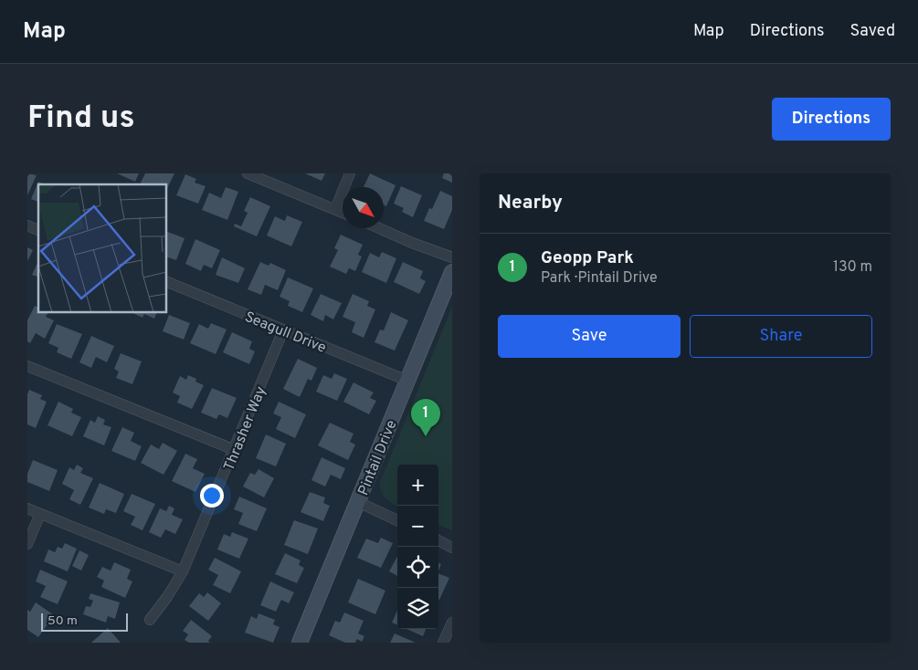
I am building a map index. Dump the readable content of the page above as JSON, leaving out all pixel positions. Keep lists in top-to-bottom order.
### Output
{
  "streets": {
    "street": ["Seagull Drive", "Thrasher Way", "Pintail Drive"]
  },
  "crossings": [
    ["Seagull Drive", "Thrasher Way"],
    ["Seagull Drive", "Pintail Drive"]
  ],
  "scale_bar": "50 m",
  "north": "bottom right",
  "page": {
    "header": "Map",
    "nav": ["Map", "Directions", "Saved"],
    "buttons": [
      "Directions",
      ["Save", "Share"]
    ],
    "title": "Find us",
    "heading": "Nearby",
    "list": [
      {
        "mark": "1",
        "name": "Geopp Park",
        "note": "Park · Pintail Drive",
        "value": "130 m"
      }
    ],
    "pins": "1",
    "map_buttons": ["+", "−"],
    "scale": "50 m"
  }
}
